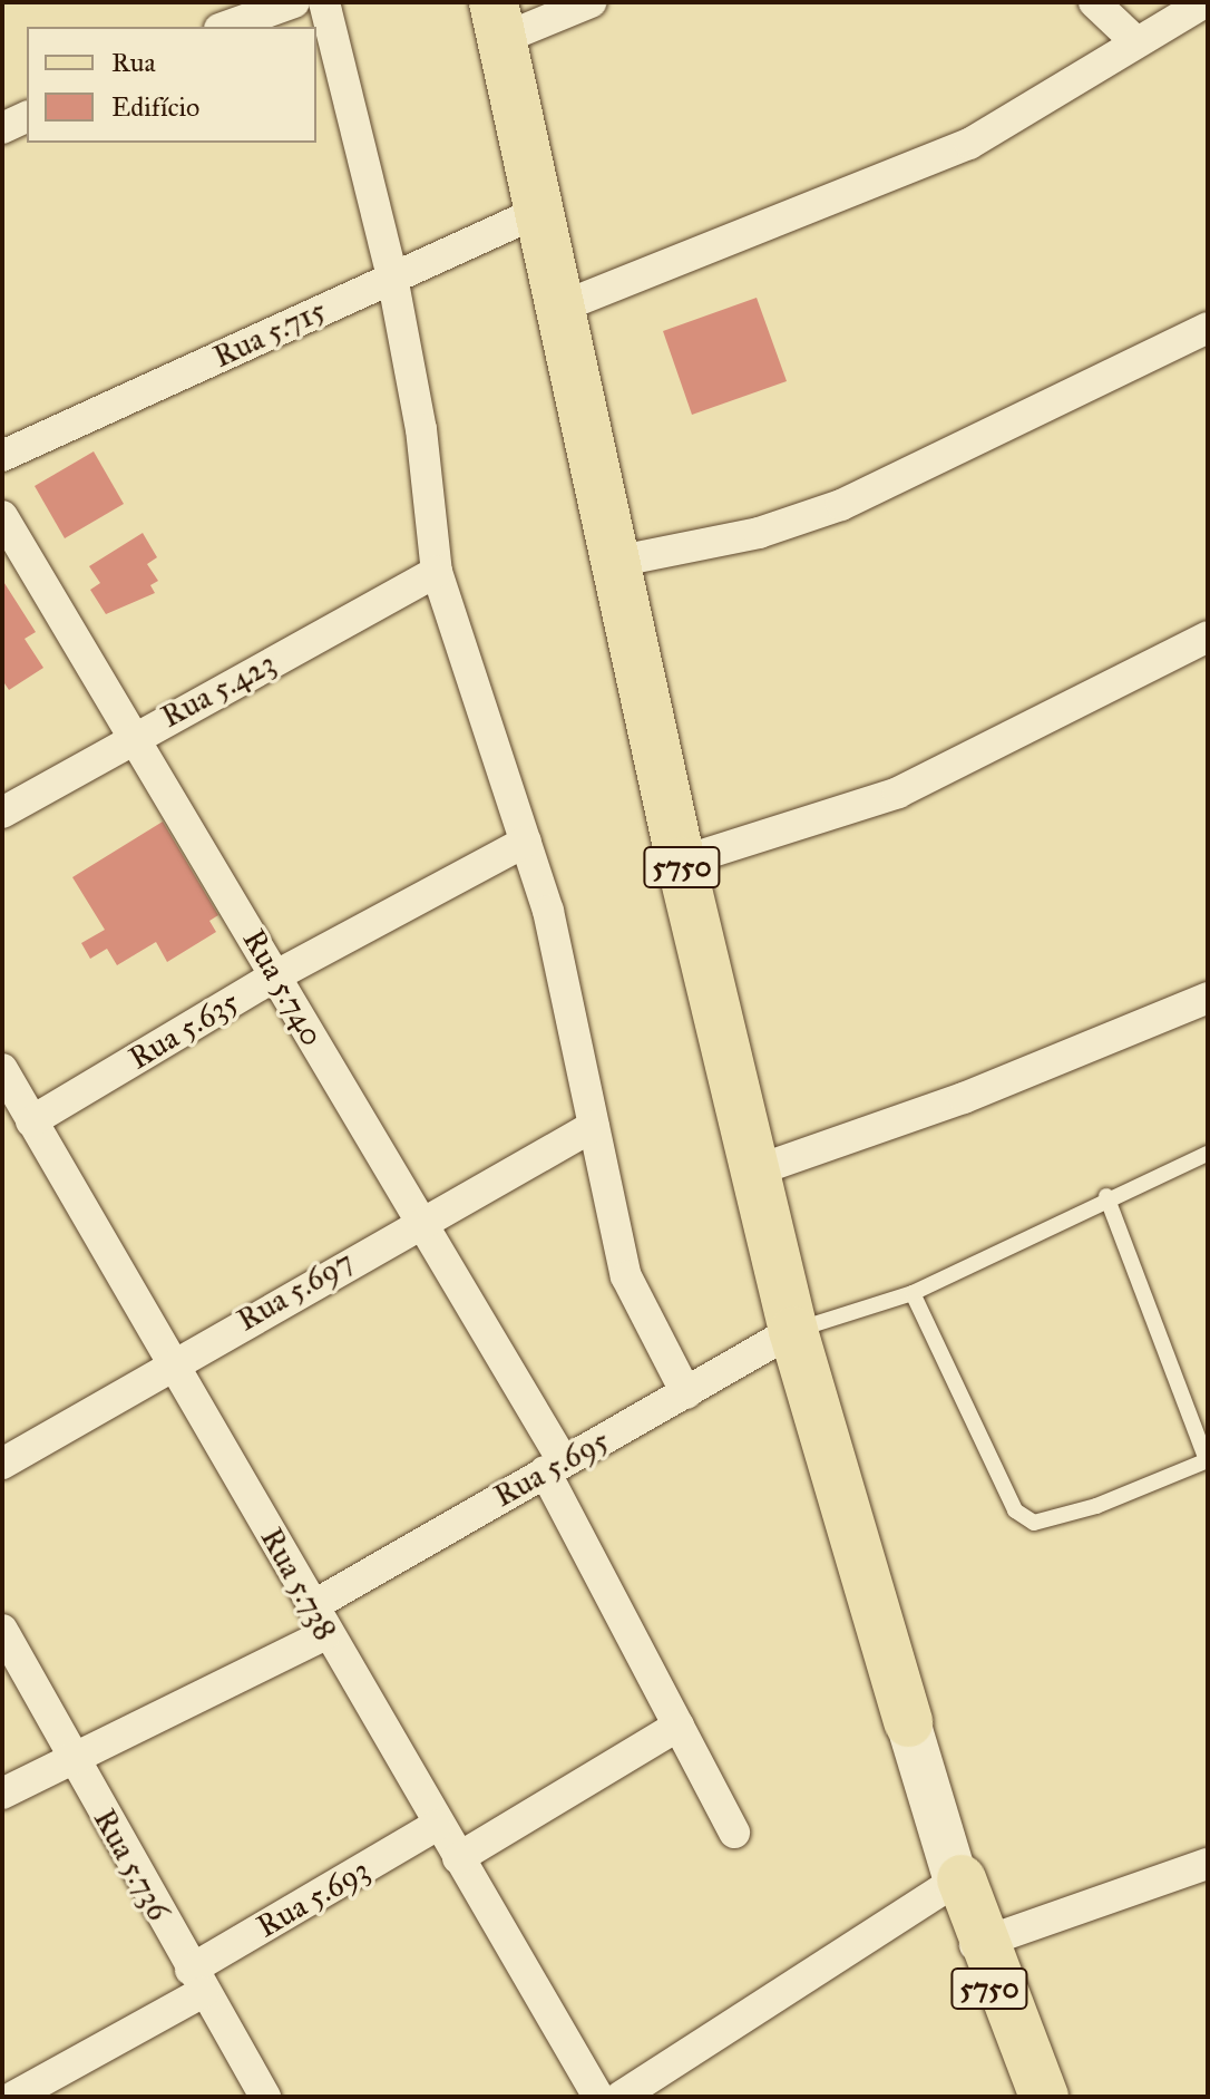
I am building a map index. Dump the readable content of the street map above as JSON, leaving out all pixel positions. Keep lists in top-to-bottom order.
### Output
{
  "streets": {
    "main road": ["5750"],
    "street": [
      "Rua 5.715",
      "Rua 5.423",
      "Rua 5.740",
      "Rua 5.635",
      "Rua 5.697",
      "Rua 5.695",
      "Rua 5.738",
      "Rua 5.736",
      "Rua 5.693"
    ]
  },
  "crossings": [
    ["Rua 5.715", "5750"],
    ["Rua 5.423", "Rua 5.740"],
    ["5750", "Rua 5.695"],
    ["Rua 5.740", "Rua 5.635"],
    ["Rua 5.740", "Rua 5.697"],
    ["Rua 5.740", "Rua 5.695"],
    ["Rua 5.635", "Rua 5.738"],
    ["Rua 5.697", "Rua 5.738"],
    ["Rua 5.695", "Rua 5.738"],
    ["Rua 5.695", "Rua 5.736"],
    ["Rua 5.738", "Rua 5.693"],
    ["Rua 5.736", "Rua 5.693"]
  ],
  "legend": ["Rua", "Edifício"]
}
